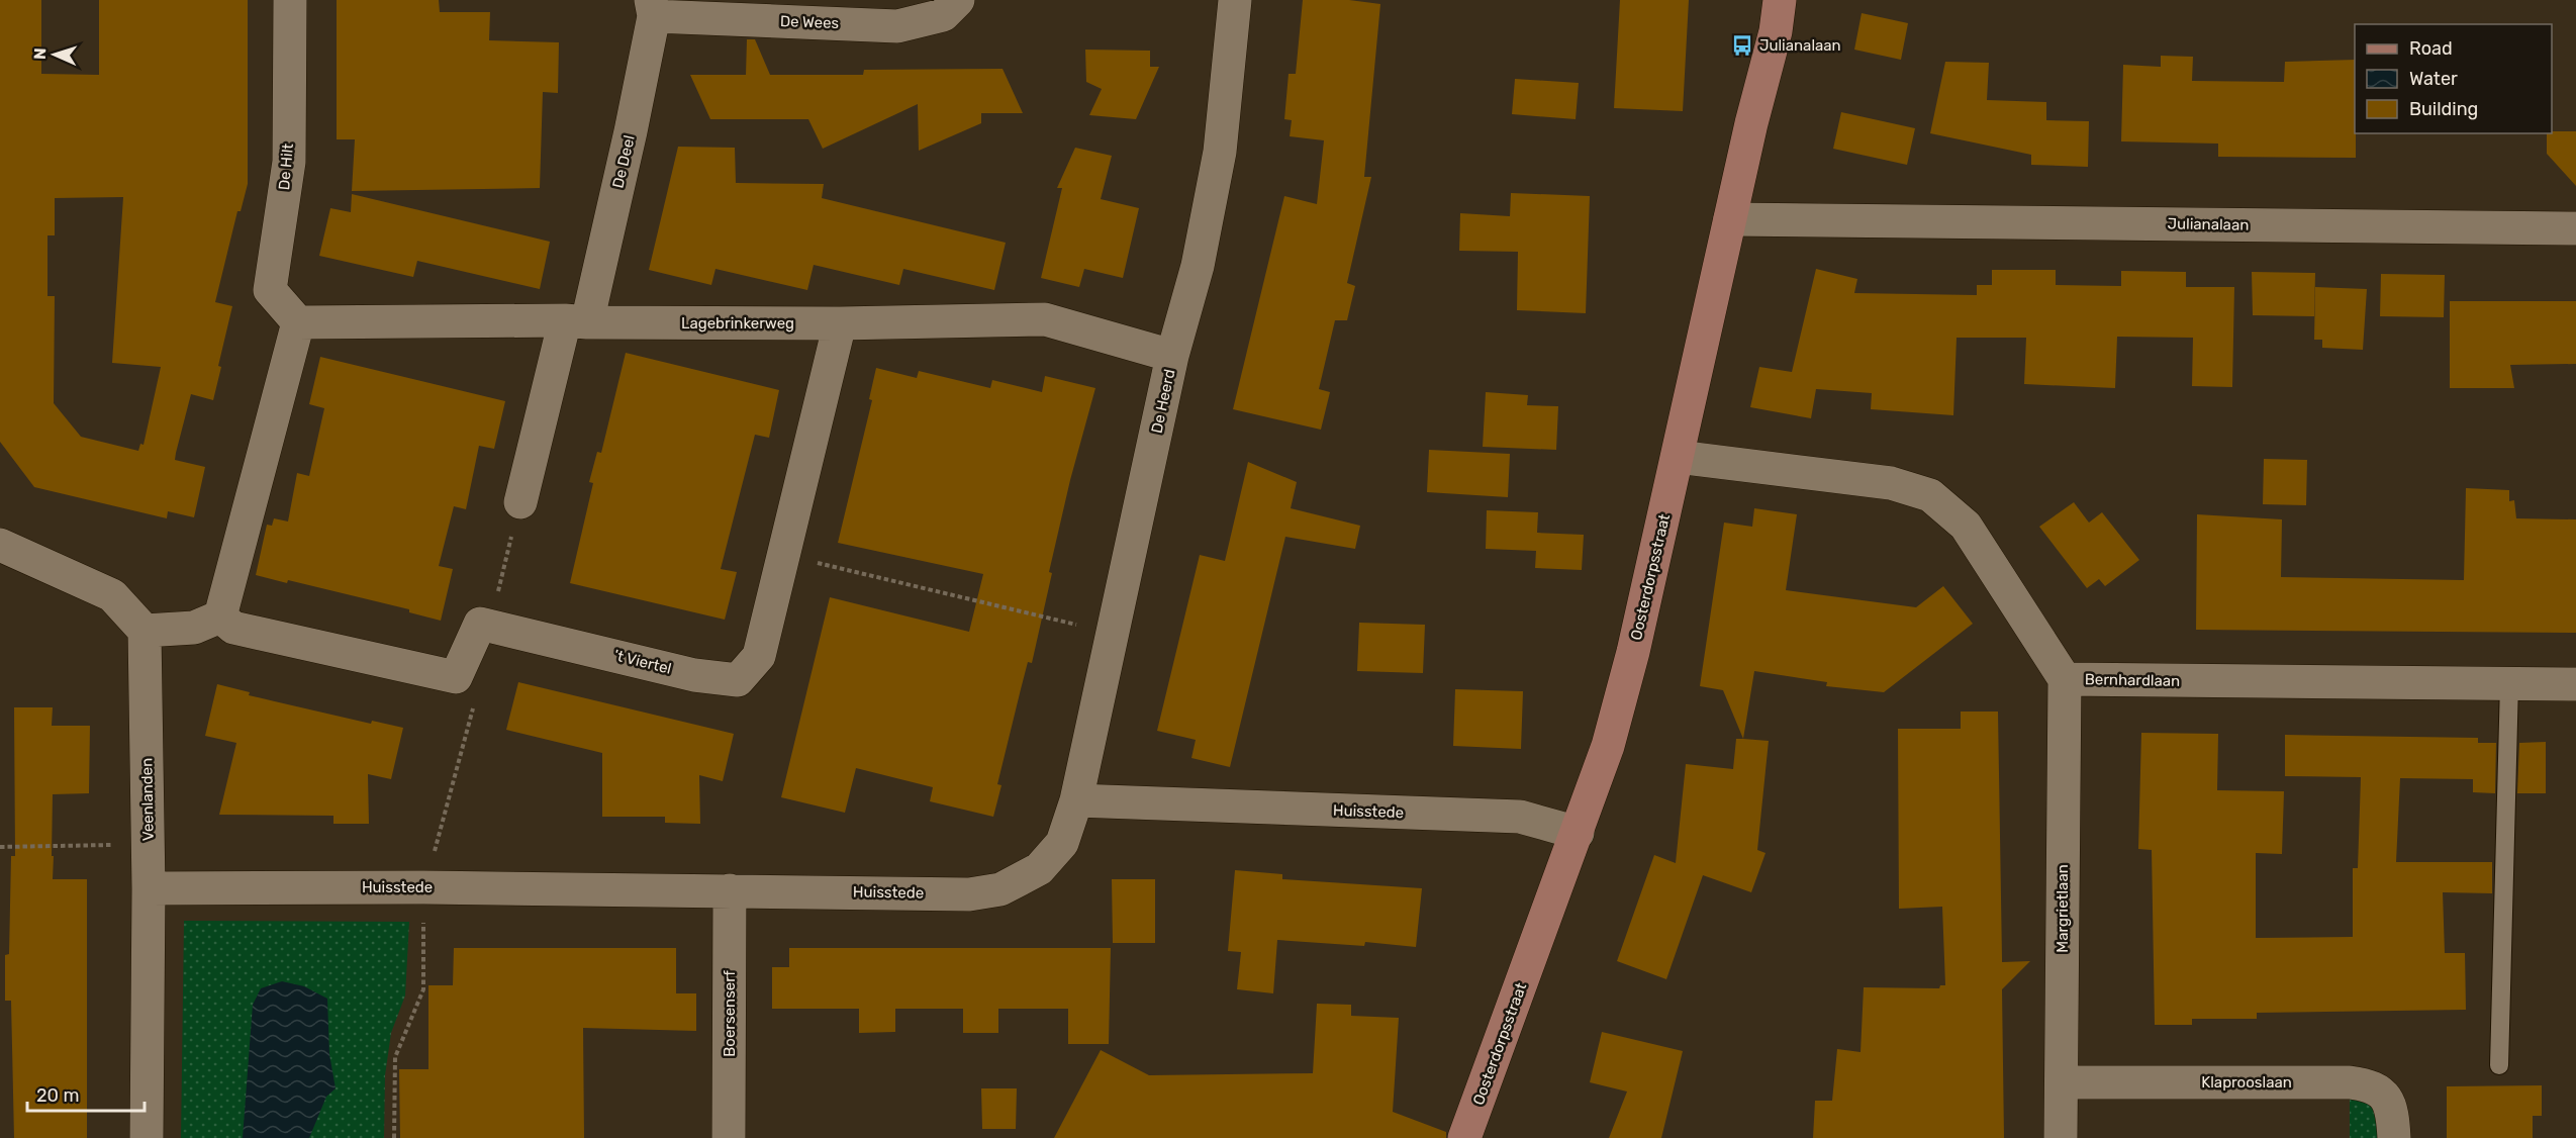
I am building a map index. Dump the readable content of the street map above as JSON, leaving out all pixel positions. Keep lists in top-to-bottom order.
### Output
{
  "streets": {
    "street": [
      "De Wees",
      "De Deel",
      "De Hilt",
      "Julianalaan",
      "Lagebrinkerweg",
      "De Heerd",
      "Oosterdorpsstraat",
      "'t Viertel",
      "Bernhardlaan",
      "Veenlanden",
      "Huisstede",
      "Margrietlaan",
      "Boersenserf",
      "Klaprooslaan"
    ]
  },
  "crossings": [
    ["De Wees", "De Deel"],
    ["De Deel", "Lagebrinkerweg"],
    ["De Hilt", "Lagebrinkerweg"],
    ["Julianalaan", "Oosterdorpsstraat"],
    ["Lagebrinkerweg", "De Heerd"],
    ["Lagebrinkerweg", "'t Viertel"],
    ["De Heerd", "Huisstede"],
    ["Oosterdorpsstraat", "Bernhardlaan"],
    ["Oosterdorpsstraat", "Huisstede"],
    ["Bernhardlaan", "Margrietlaan"],
    ["Veenlanden", "Huisstede"],
    ["Huisstede", "Boersenserf"],
    ["Margrietlaan", "Klaprooslaan"]
  ],
  "places": {
    "bus stop": ["Julianalaan"]
  },
  "legend": ["Road", "Water", "Building"],
  "scale_bar": "20 m",
  "north": "left"
}
